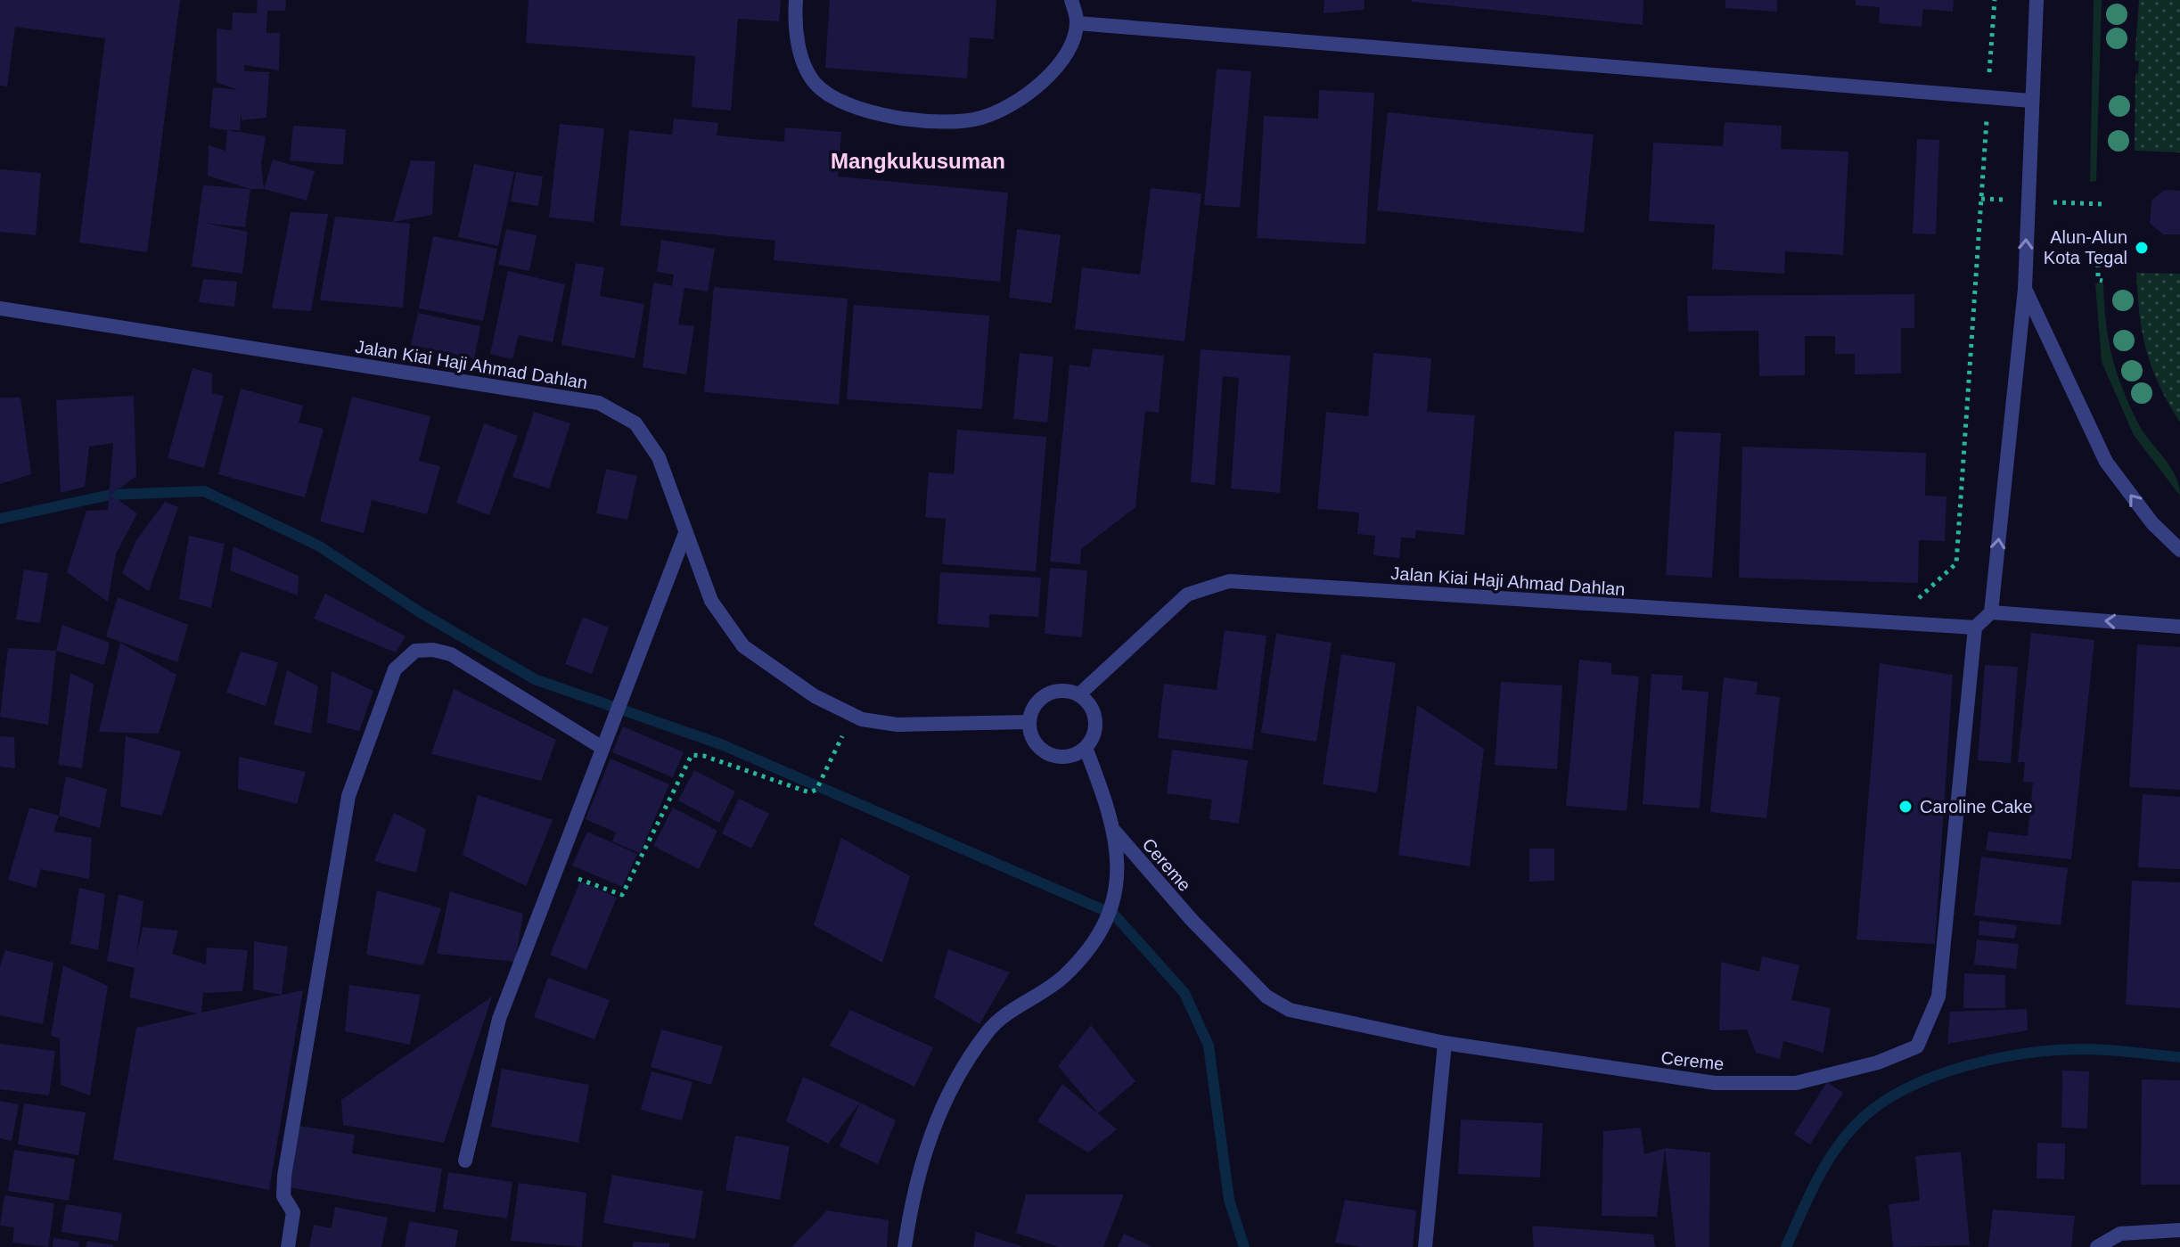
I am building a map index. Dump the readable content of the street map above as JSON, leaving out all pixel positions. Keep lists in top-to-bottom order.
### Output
{
  "streets": {
    "street": ["Jalan Kiai Haji Ahmad Dahlan", "Cereme"]
  },
  "crossings": [
    ["Jalan Kiai Haji Ahmad Dahlan", "Cereme"]
  ],
  "districts": ["Mangkukusuman"],
  "places": ["Alun-Alun Kota Tegal", "Caroline Cake"]
}
